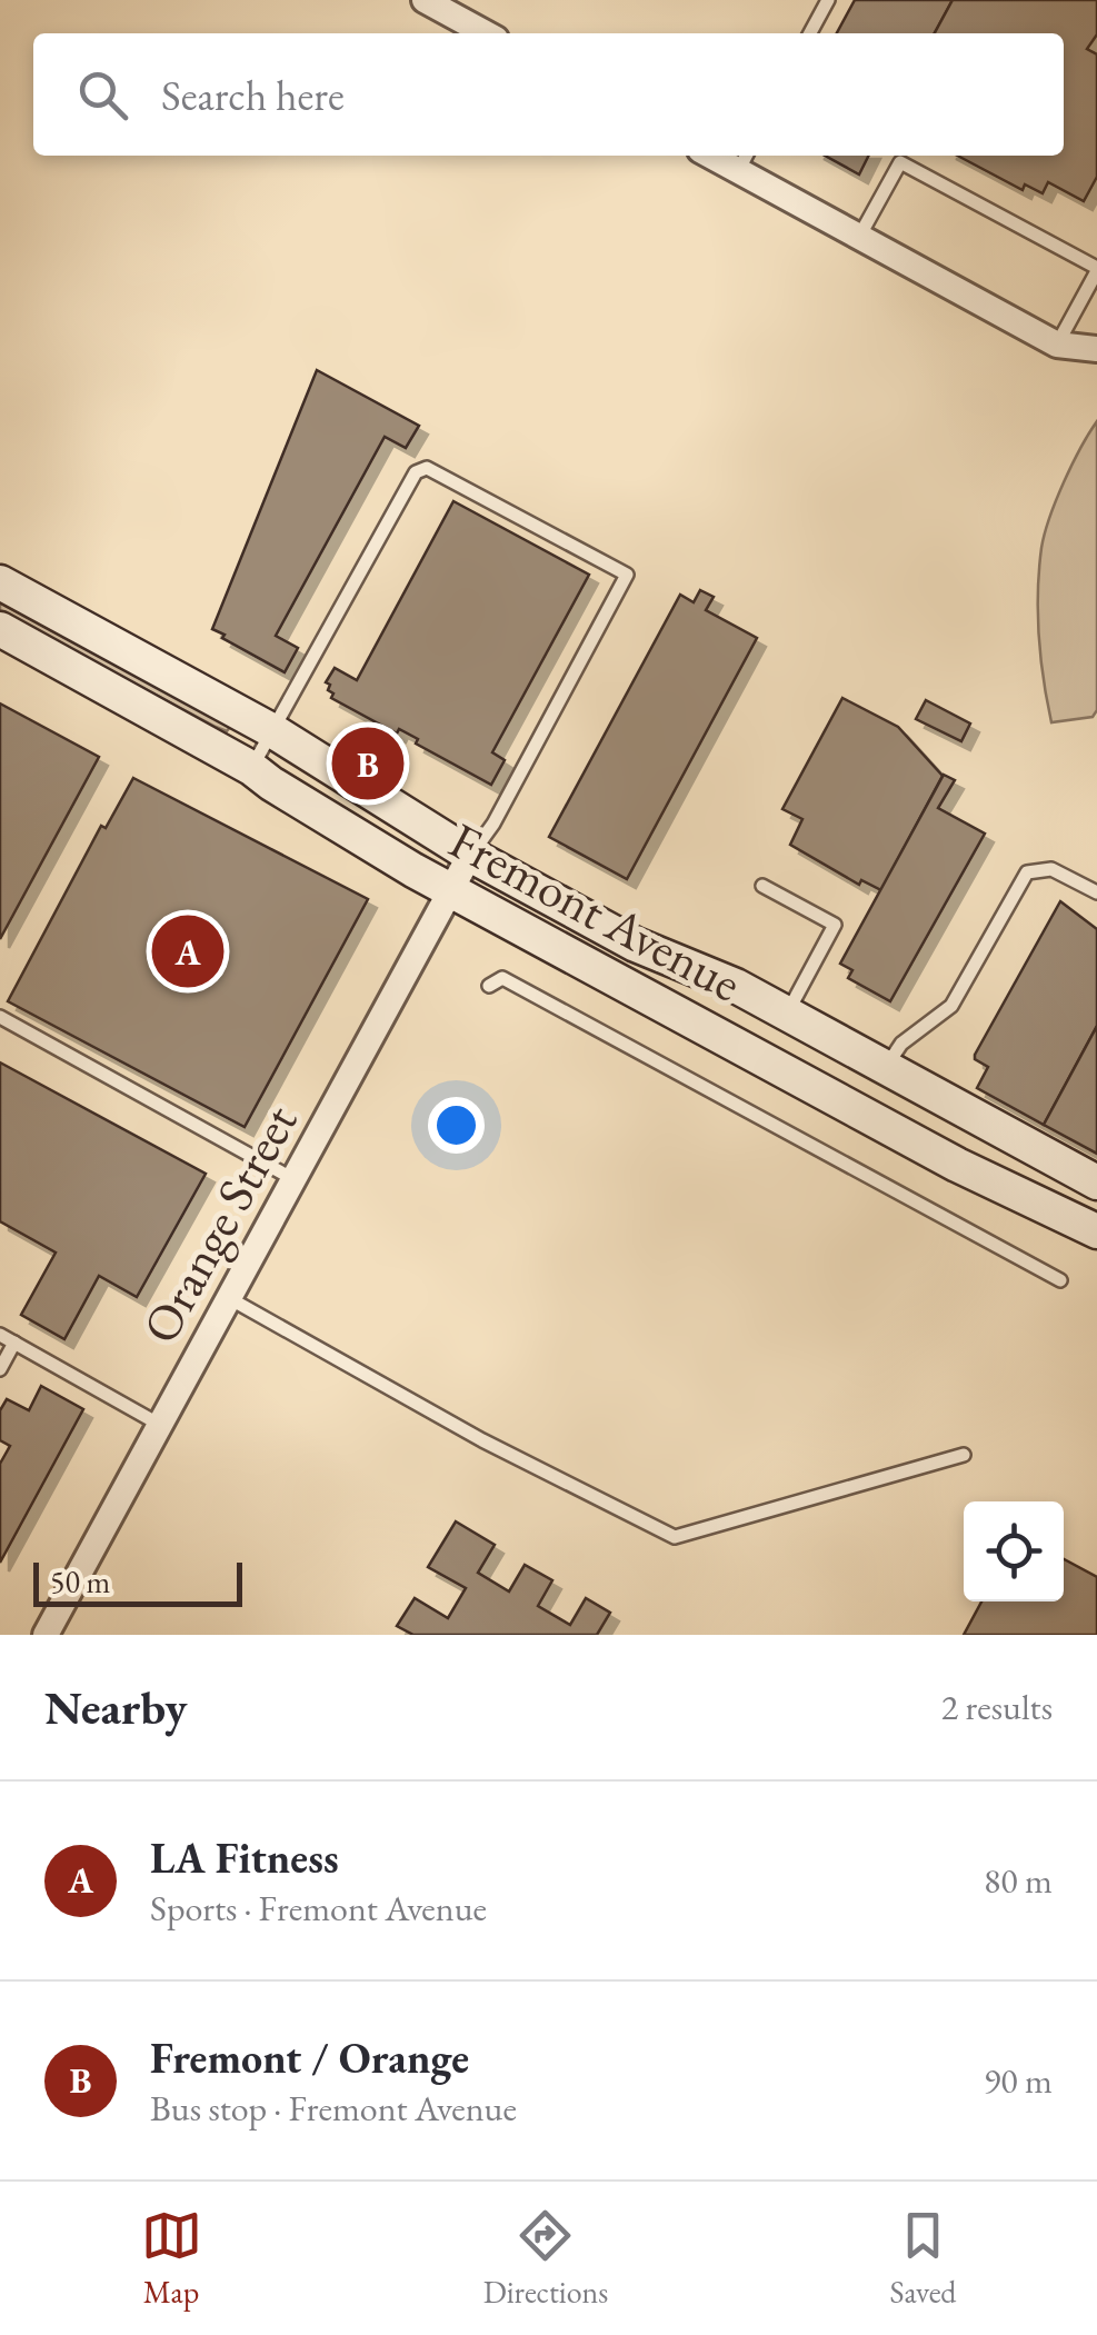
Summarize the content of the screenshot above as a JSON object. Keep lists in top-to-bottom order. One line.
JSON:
{"streets":{"main road":["Fremont Avenue"],"street":["Orange Street"]},"crossings":[["Fremont Avenue","Orange Street"]],"scale_bar":"50 m","page":{"search":"Search here","pins":["B","A"],"scale":"50 m","heading":["Nearby","2 results"],"list":[{"mark":"A","name":"LA Fitness","note":"Sports · Fremont Avenue","value":"80 m"},{"mark":"B","name":"Fremont / Orange","note":"Bus stop · Fremont Avenue","value":"90 m"}],"nav":["Map","Directions","Saved"]}}
